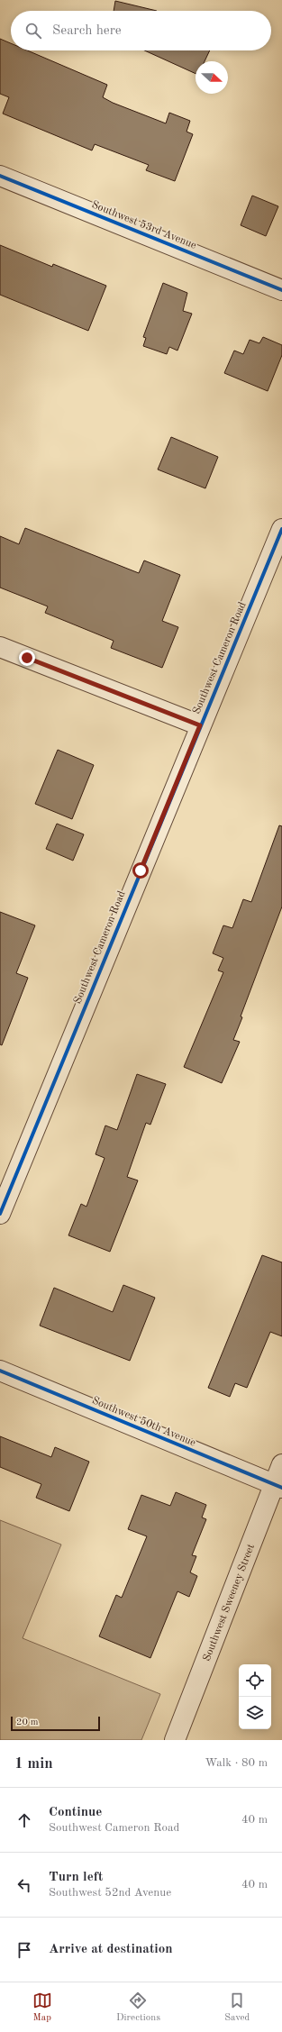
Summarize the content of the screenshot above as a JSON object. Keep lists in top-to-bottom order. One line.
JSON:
{"streets":{"street":["Southwest 53rd Avenue","Southwest Cameron Road","Southwest 50th Avenue","Southwest Sweeney Street"]},"crossings":[["Southwest 50th Avenue","Southwest Sweeney Street"]],"scale_bar":"20 m","north":"right","page":{"search":"Search here","scale":"20 m","heading":["1 min","Walk · 80 m"],"list":[["Continue","Southwest Cameron Road","40 m"],["Turn left","Southwest 52nd Avenue","40 m"],"Arrive at destination"],"nav":["Map","Directions","Saved"]}}
